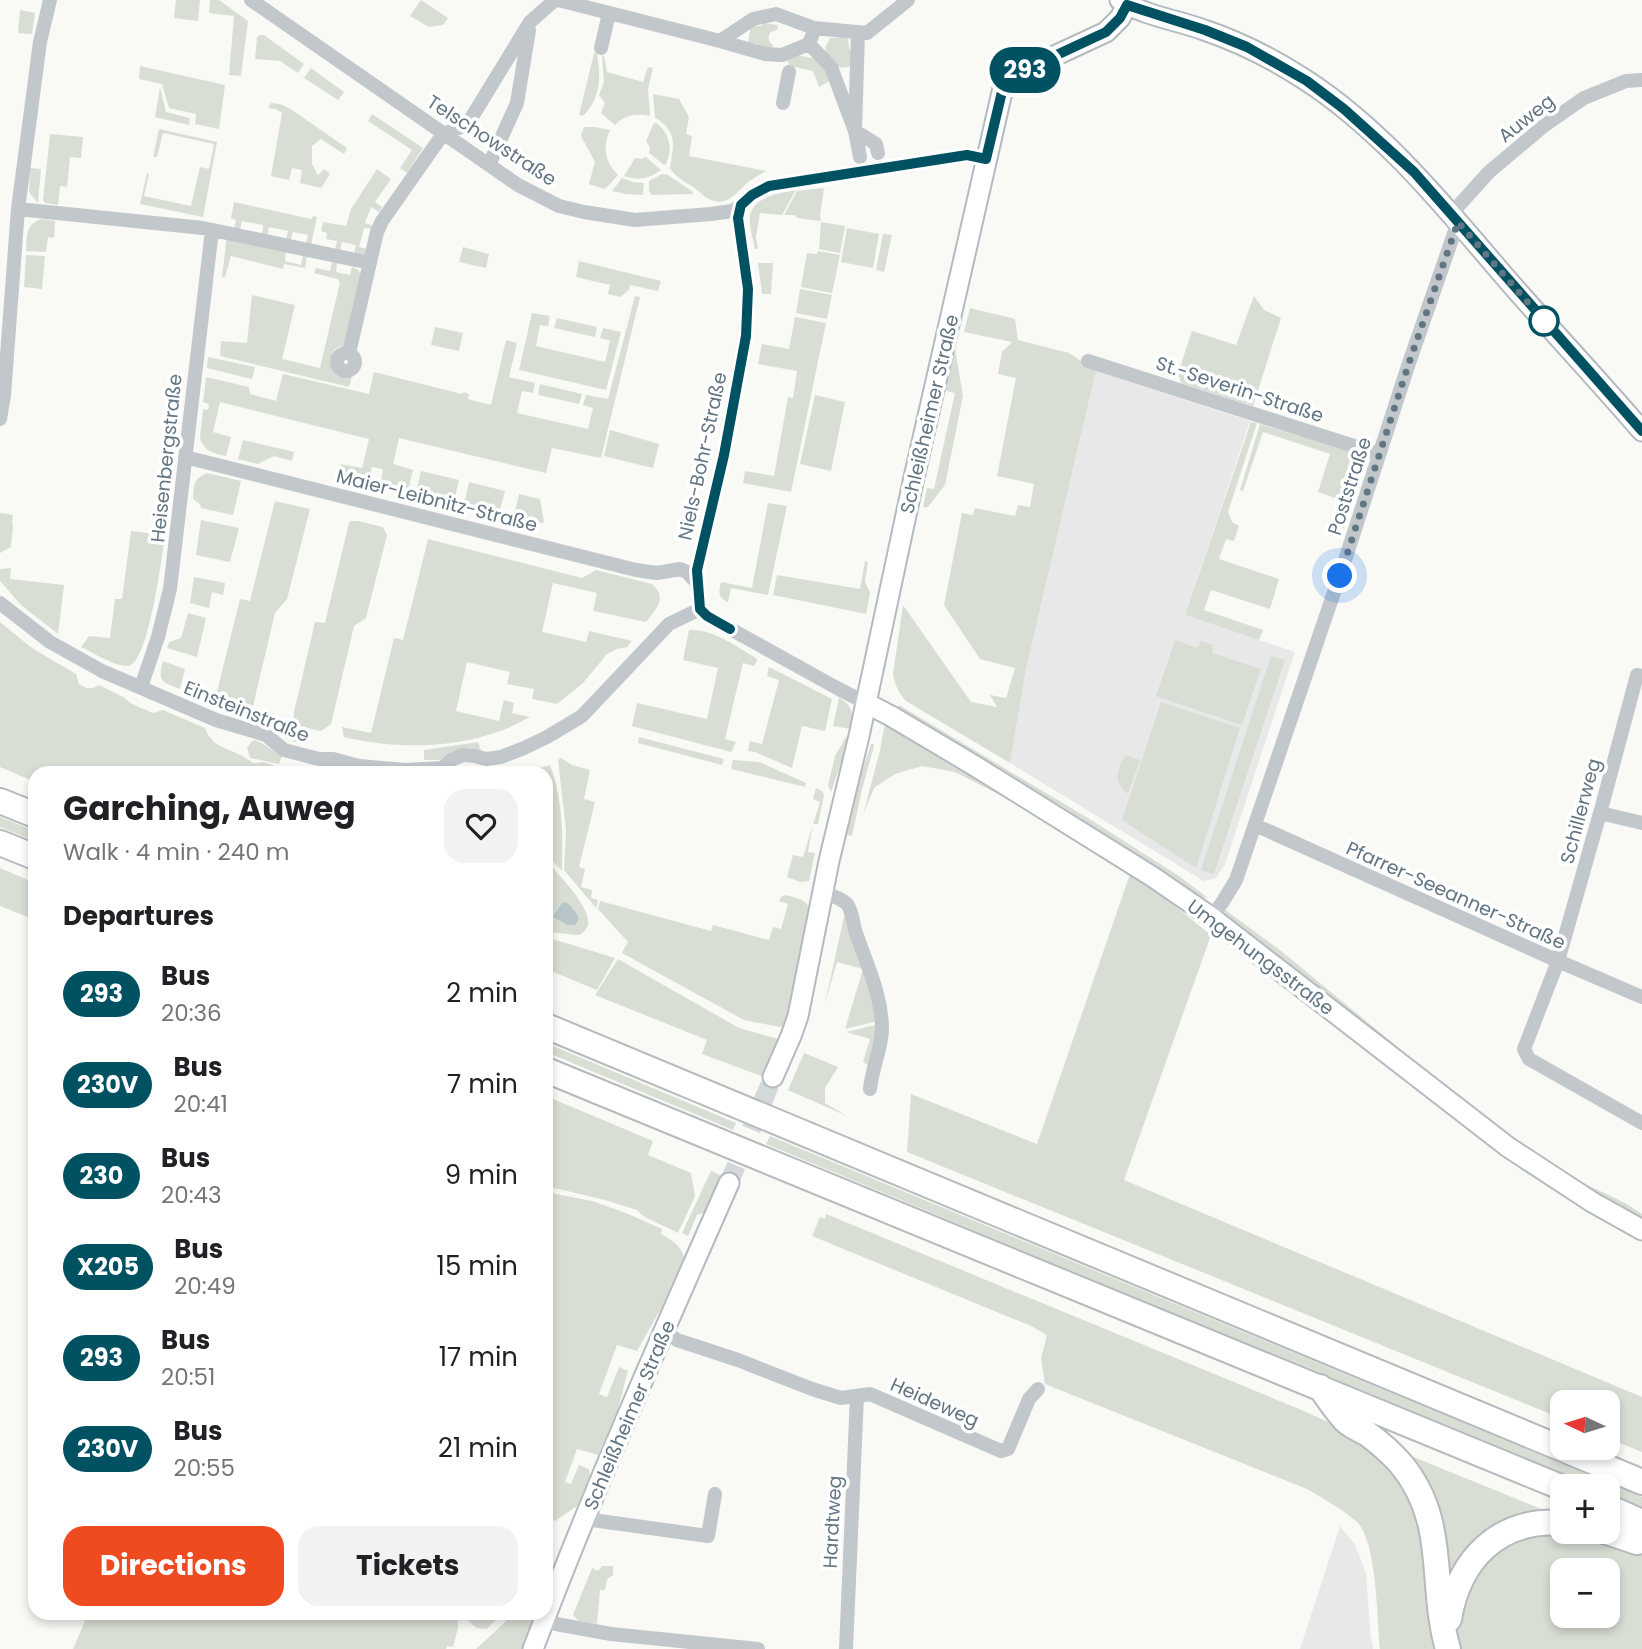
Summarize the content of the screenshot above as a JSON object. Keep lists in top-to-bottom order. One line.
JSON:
{"streets":{"street":["Auweg","Telschowstraße","St.-Severin-Straße","Schleißheimer Straße","Niels-Bohr-Straße","Heisenbergstraße","Poststraße","Maier-Leibnitz-Straße","Einsteinstraße","Schillerweg","Pfarrer-Seeanner-Straße","Umgehungsstraße","Heideweg","Hardtweg"]},"crossings":[["Auweg","Poststraße"],["Telschowstraße","Schleißheimer Straße"],["Telschowstraße","Niels-Bohr-Straße"],["St.-Severin-Straße","Poststraße"],["Schleißheimer Straße","Umgehungsstraße"],["Schleißheimer Straße","Heideweg"],["Heisenbergstraße","Maier-Leibnitz-Straße"],["Heisenbergstraße","Einsteinstraße"],["Poststraße","Pfarrer-Seeanner-Straße"],["Poststraße","Umgehungsstraße"],["Schillerweg","Pfarrer-Seeanner-Straße"],["Heideweg","Hardtweg"]],"lines":["bus line 293"],"north":"left","page":{"on_map":"293","heading":[["Garching, Auweg","Walk · 4 min · 240 m"],"Departures"],"list":[{"mark":"293","name":"Bus","note":"20:36","value":"2 min"},{"mark":"230V","name":"Bus","note":"20:41","value":"7 min"},{"mark":"230","name":"Bus","note":"20:43","value":"9 min"},{"mark":"X205","name":"Bus","note":"20:49","value":"15 min"},{"mark":"293","name":"Bus","note":"20:51","value":"17 min"},{"mark":"230V","name":"Bus","note":"20:55","value":"21 min"}],"map_buttons":["+","−"],"buttons":["Directions","Tickets"]}}
